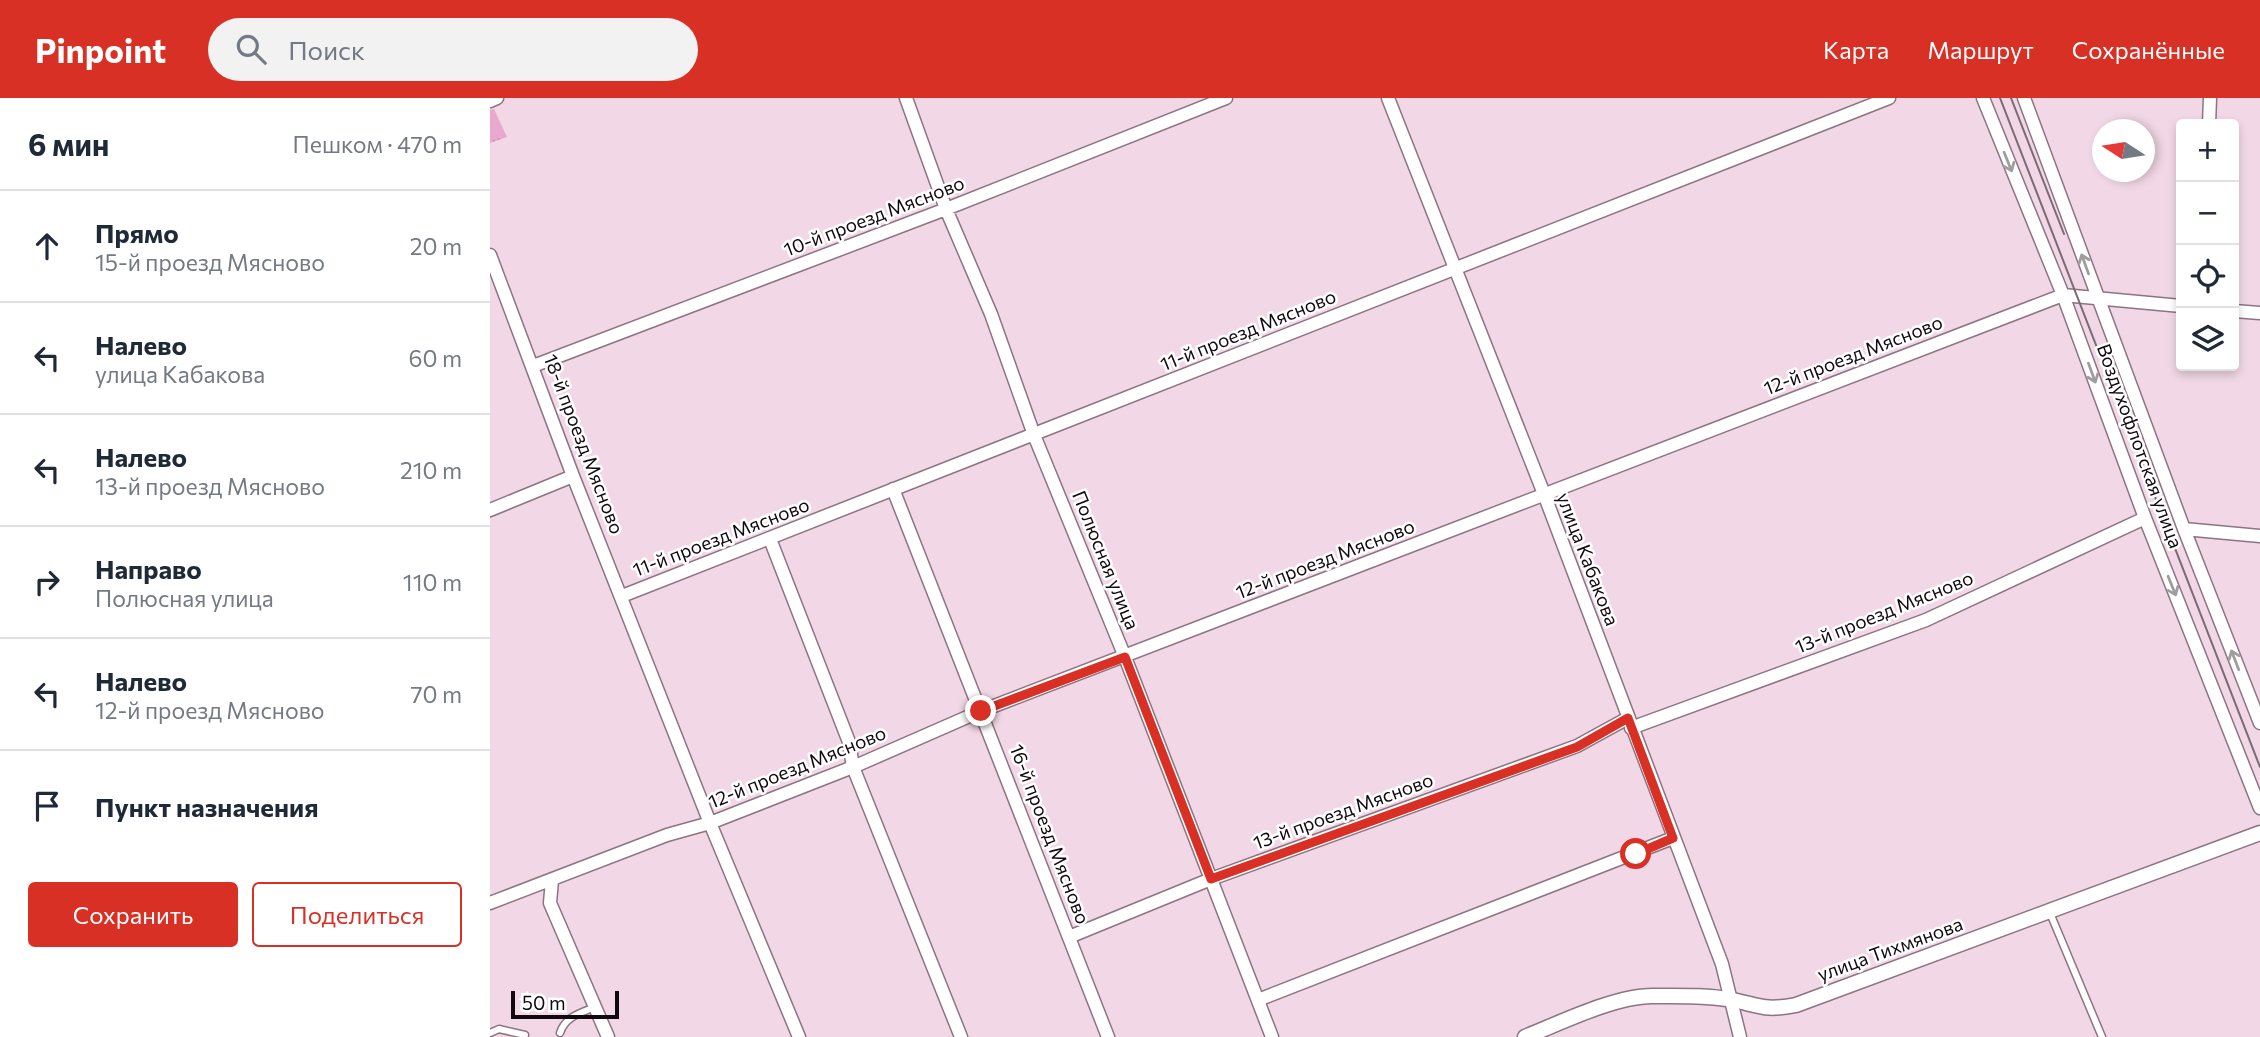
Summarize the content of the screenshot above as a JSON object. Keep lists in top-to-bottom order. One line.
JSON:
{"streets":{"street":["10-й проезд Мясново","11-й проезд Мясново","12-й проезд Мясново","18-й проезд Мясново","Воздухофлотская улица","улица Кабакова","Полюсная улица","13-й проезд Мясново","16-й проезд Мясново","улица Тихмянова"]},"crossings":[["10-й проезд Мясново","18-й проезд Мясново"],["10-й проезд Мясново","Полюсная улица"],["11-й проезд Мясново","18-й проезд Мясново"],["11-й проезд Мясново","улица Кабакова"],["11-й проезд Мясново","Полюсная улица"],["11-й проезд Мясново","16-й проезд Мясново"],["12-й проезд Мясново","18-й проезд Мясново"],["12-й проезд Мясново","Воздухофлотская улица"],["12-й проезд Мясново","улица Кабакова"],["12-й проезд Мясново","Полюсная улица"],["12-й проезд Мясново","16-й проезд Мясново"],["Воздухофлотская улица","13-й проезд Мясново"],["улица Кабакова","13-й проезд Мясново"],["улица Кабакова","улица Тихмянова"],["Полюсная улица","13-й проезд Мясново"],["13-й проезд Мясново","16-й проезд Мясново"]],"scale_bar":"50 m","north":"left","page":{"header":"Pinpoint","search":"Поиск","nav":["Карта","Маршрут","Сохранённые"],"heading":["6 мин","Пешком · 470 m"],"map_buttons":["+","−"],"list":[["Прямо","15-й проезд Мясново","20 m"],["Налево","улица Кабакова","60 m"],["Налево","13-й проезд Мясново","210 m"],["Направо","Полюсная улица","110 m"],["Налево","12-й проезд Мясново","70 m"],"Пункт назначения"],"buttons":["Сохранить","Поделиться"],"scale":"50 m"}}
